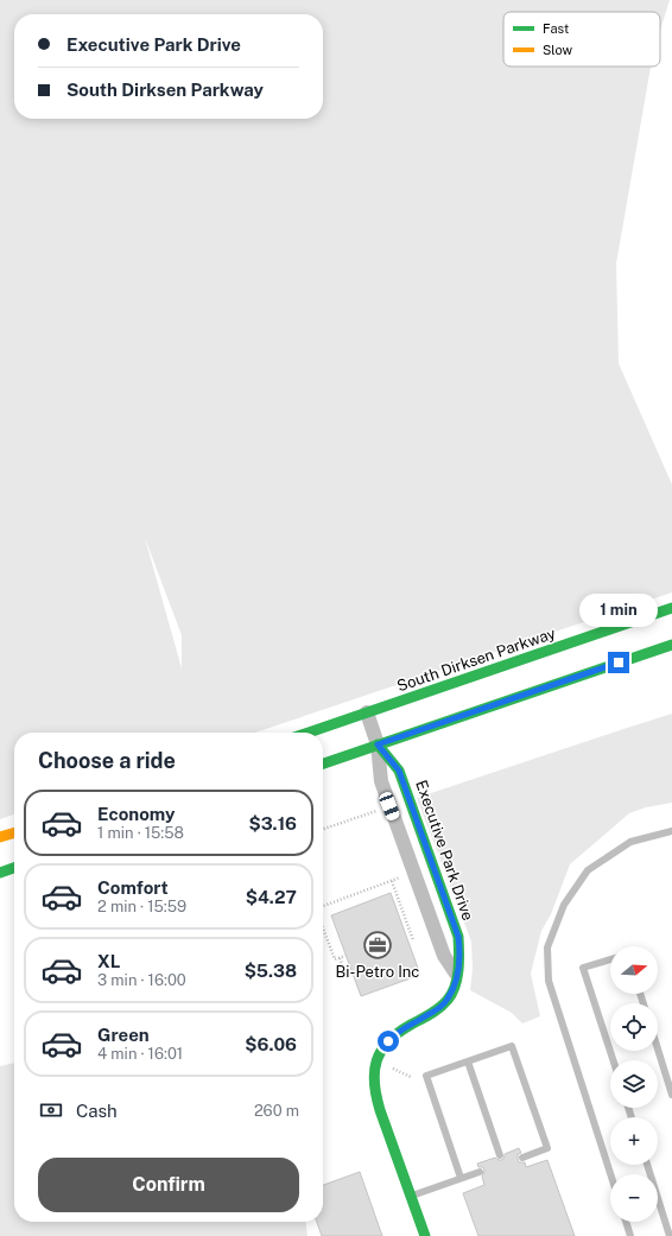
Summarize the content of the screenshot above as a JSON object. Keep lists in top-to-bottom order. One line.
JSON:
{"streets":{"main road":["South Dirksen Parkway","Executive Park Drive"]},"crossings":[["South Dirksen Parkway","Executive Park Drive"]],"places":{"office":["Bi-Petro Inc"]},"legend":["Fast","Slow"],"north":"right","page":{"banner":["Executive Park Drive","South Dirksen Parkway"],"bubble":"1 min","heading":"Choose a ride","list":[{"name":"Economy","note":"1 min · 15:58","value":"$3.16"},{"name":"Comfort","note":"2 min · 15:59","value":"$4.27"},{"name":"XL","note":"3 min · 16:00","value":"$5.38"},{"name":"Green","note":"4 min · 16:01","value":"$6.06"}],"map_buttons":["+","−"],"pay":["Cash","260 m"],"buttons":"Confirm"}}
